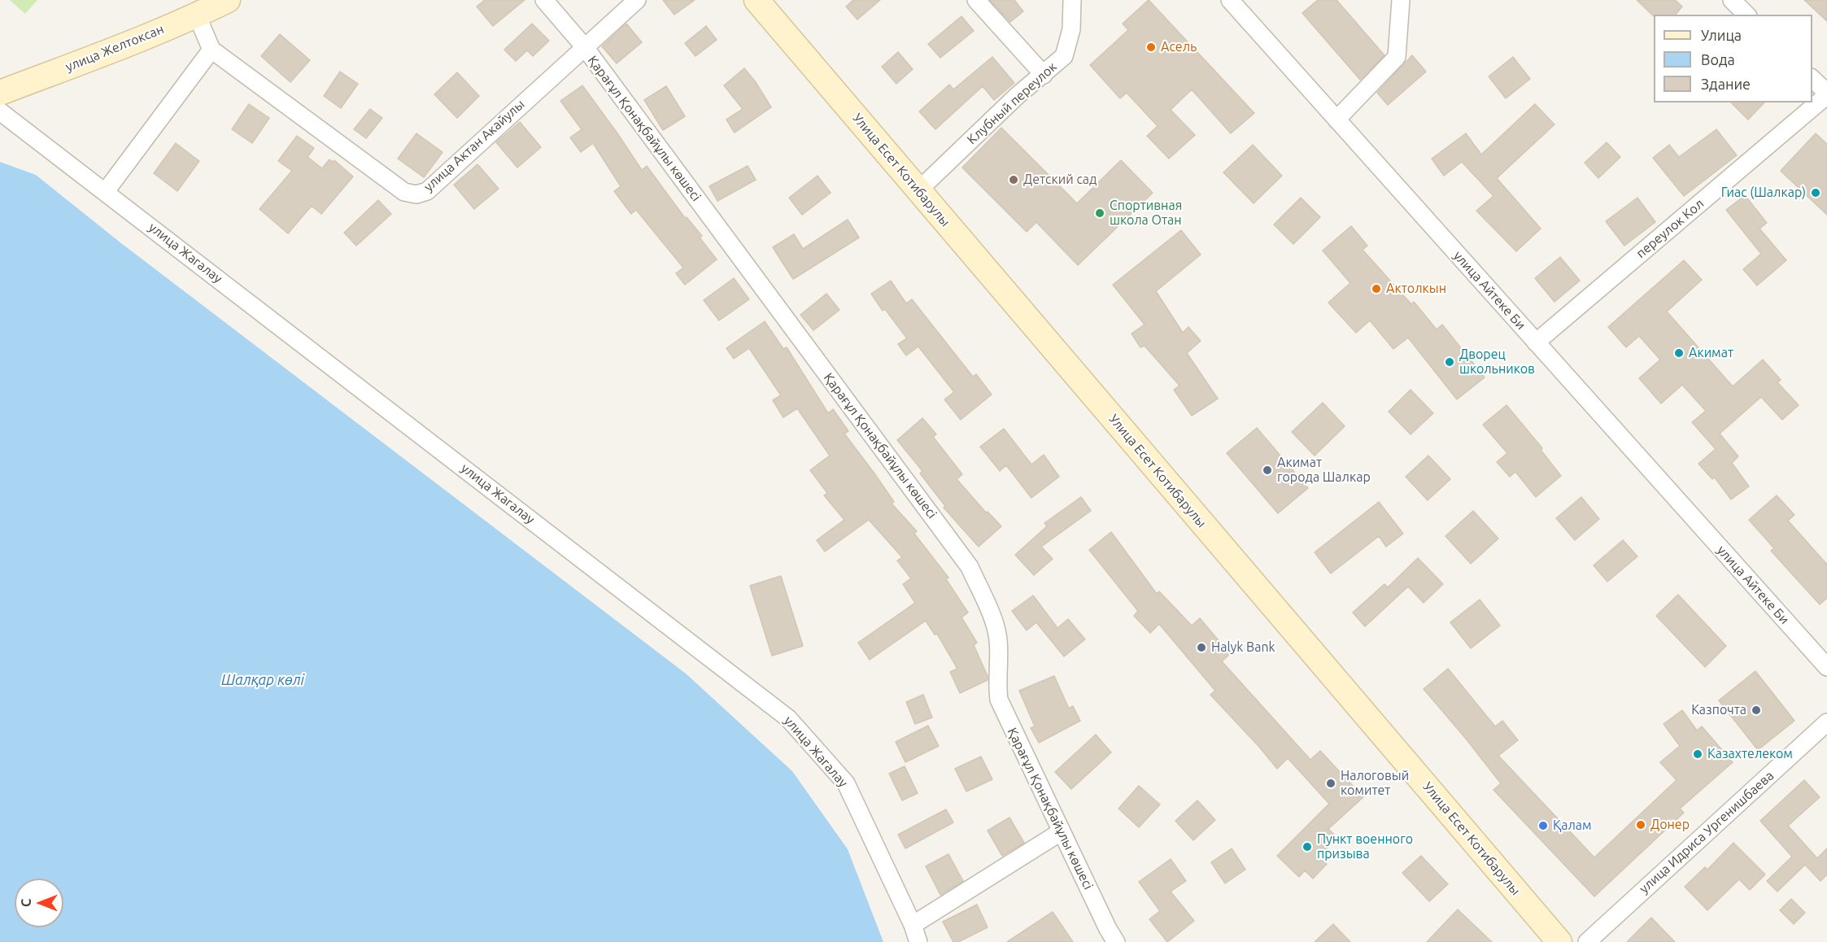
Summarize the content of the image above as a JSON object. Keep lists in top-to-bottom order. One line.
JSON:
{"streets":{"main road":["улица Желтоксан","Улица Есет Котибарулы"],"street":["Клубный переулок","Қарағұл Қонақбайұлы көшесі","улица Актан Акайулы","переулок Кол","улица Жагалау","улица Айтеке Би","улица Идриса Ургенишбаева"]},"crossings":[["Клубный переулок","Улица Есет Котибарулы"],["Қарағұл Қонақбайұлы көшесі","улица Актан Акайулы"],["переулок Кол","улица Айтеке Би"]],"water":["Шалқар көлі"],"places":["Асель","Детский сад","Гиас (Шалкар)","Спортивная школа Отан","Актолкын","Акимат","Дворец школьников","Акимат города Шалкар","Halyk Bank","Казпочта","Казахтелеком","Налоговый комитет","Донер","Қалам","Пункт военного призыва"],"legend":["Улица","Вода","Здание"],"north":"left"}
